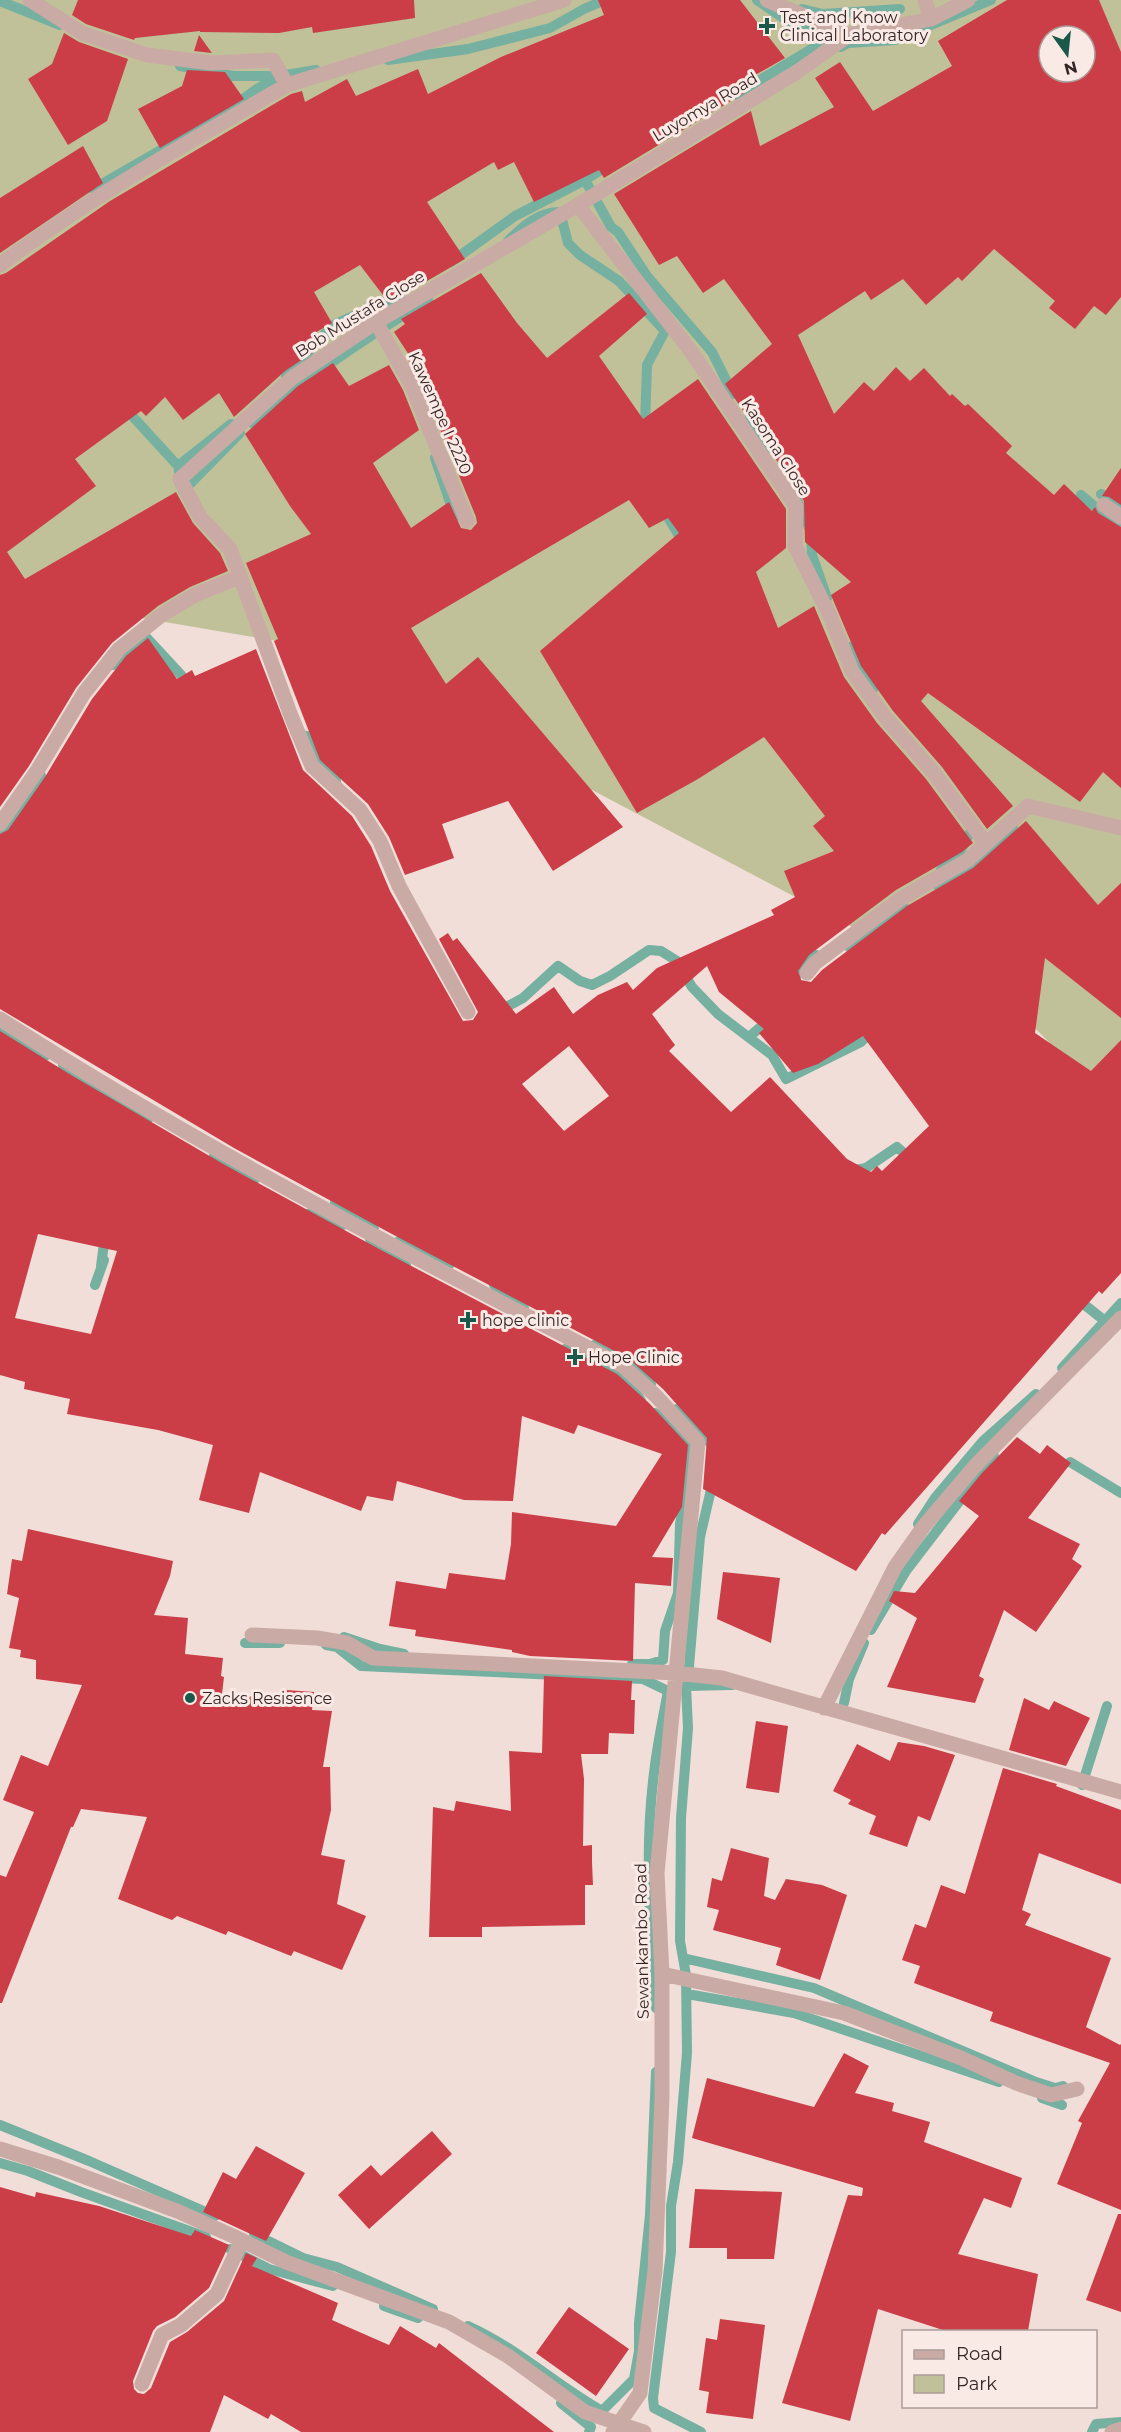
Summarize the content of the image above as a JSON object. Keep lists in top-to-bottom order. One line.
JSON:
{"streets":{"street":["Luyomya Road","Bob Mustafa Close","Kawempe I 2220","Kasoma Close","Sewankambo Road"]},"crossings":[["Luyomya Road","Bob Mustafa Close"],["Luyomya Road","Kasoma Close"],["Bob Mustafa Close","Kawempe I 2220"],["Bob Mustafa Close","Kasoma Close"]],"places":{"health":["Test and Know Clinical Laboratory","hope clinic","Hope Clinic"],"other":["Zacks Resisence"]},"legend":["Road","Park"],"north":"bottom"}
